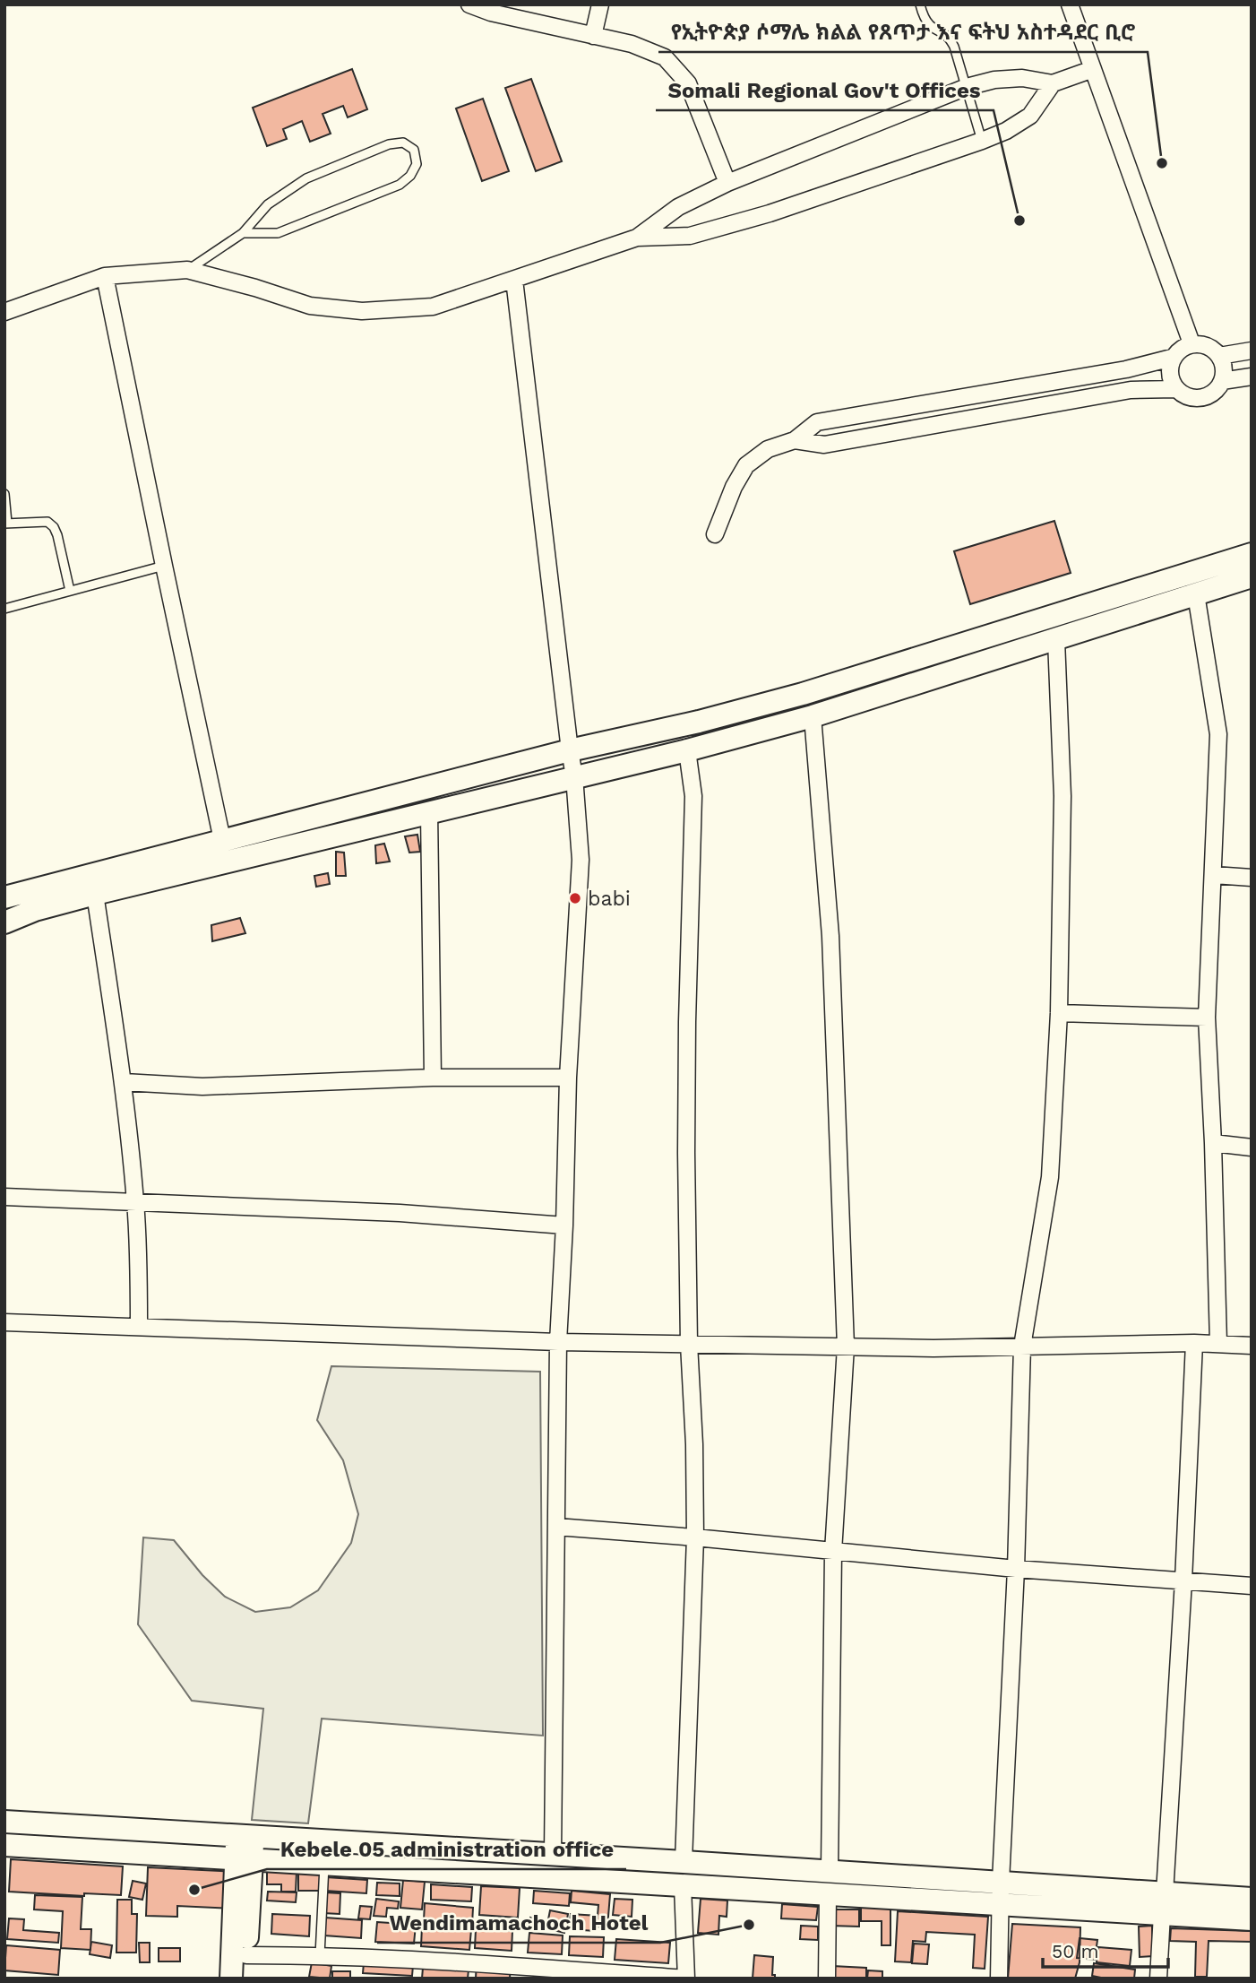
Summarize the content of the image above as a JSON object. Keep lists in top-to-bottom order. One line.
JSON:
{"places":["የኢትዮጵያ ሶማሌ ክልል የጸጥታ እና ፍትህ አስተዳደር ቢሮ","Somali Regional Gov't Offices","babi","Kebele 05 administration office","Wendimamachoch Hotel"],"scale_bar":"50 m"}
